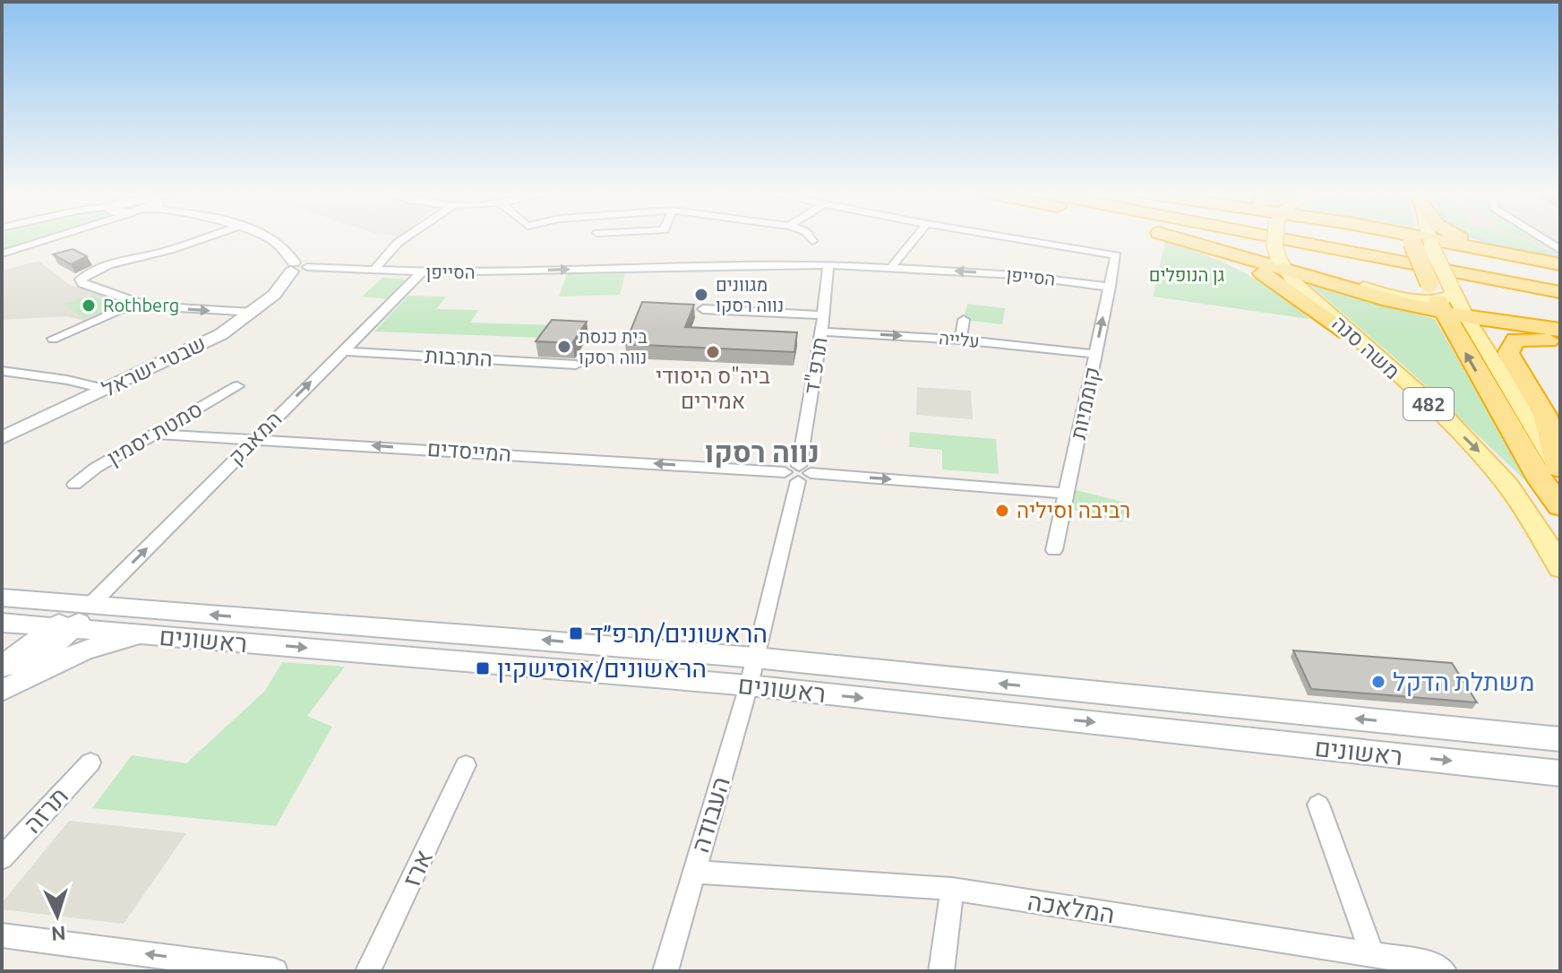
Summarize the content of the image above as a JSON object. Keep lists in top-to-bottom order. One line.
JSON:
{"streets":{"main road":["משה סנה","482"],"street":["הסייפן","עלייה","התרבות","תרפ\"ד","שבטי ישראל","קוממיות","סמטת יסמין","המאבק","המייסדים","ראשונים","תרזה","העבודה","ארז","המלאכה"]},"crossings":[["הסייפן","תרפ\"ד"],["הסייפן","שבטי ישראל"],["הסייפן","קוממיות"],["הסייפן","המאבק"],["עלייה","תרפ\"ד"],["עלייה","קוממיות"],["התרבות","המאבק"],["תרפ\"ד","המייסדים"],["תרפ\"ד","ראשונים"],["תרפ\"ד","העבודה"],["קוממיות","המייסדים"],["סמטת יסמין","המייסדים"],["המאבק","המייסדים"],["המאבק","ראשונים"],["ראשונים","העבודה"],["העבודה","המלאכה"]],"one_way":["עלייה","המאבק"],"districts":["נווה רסקו"],"parks":["גן הנופלים"],"places":{"other":["מגוונים נווה רסקו","Rothberg","בית כנסת נווה רסקו","ביה\"ס היסודי אמירים","רביבה וסיליה","משתלת הדקל"],"transit":["הראשונים/תרפ״ד","הראשונים/אוסישקין"]},"north":"bottom"}
